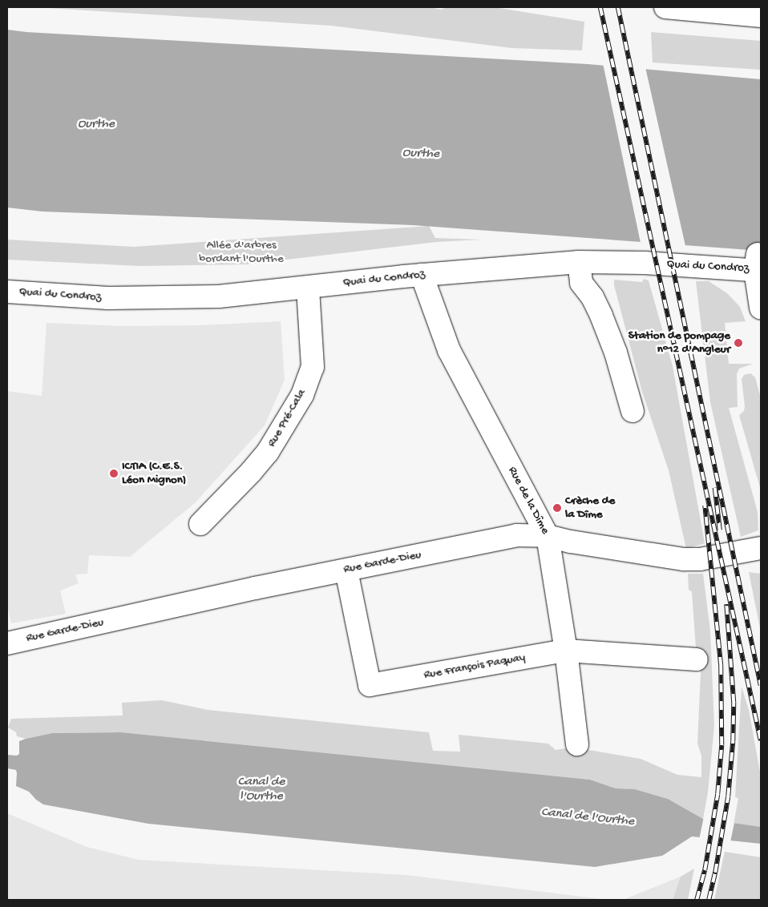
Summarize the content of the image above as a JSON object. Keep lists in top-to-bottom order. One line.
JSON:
{"streets":{"street":["Quai du Condroz","Rue Pré-Cala","Rue de la Dîme","Rue Garde-Dieu","Rue François Paquay"]},"crossings":[["Quai du Condroz","Rue Pré-Cala"],["Quai du Condroz","Rue de la Dîme"],["Rue de la Dîme","Rue Garde-Dieu"],["Rue de la Dîme","Rue François Paquay"],["Rue Garde-Dieu","Rue François Paquay"]],"water":["Ourthe","Canal de l'Ourthe"],"parks":["Allée d'arbres bordant l'Ourthe"],"places":["Station de pompage n°12 d'Angleur","ICTIA (C.E.S. Léon Mignon)","Crèche de la Dîme"]}
